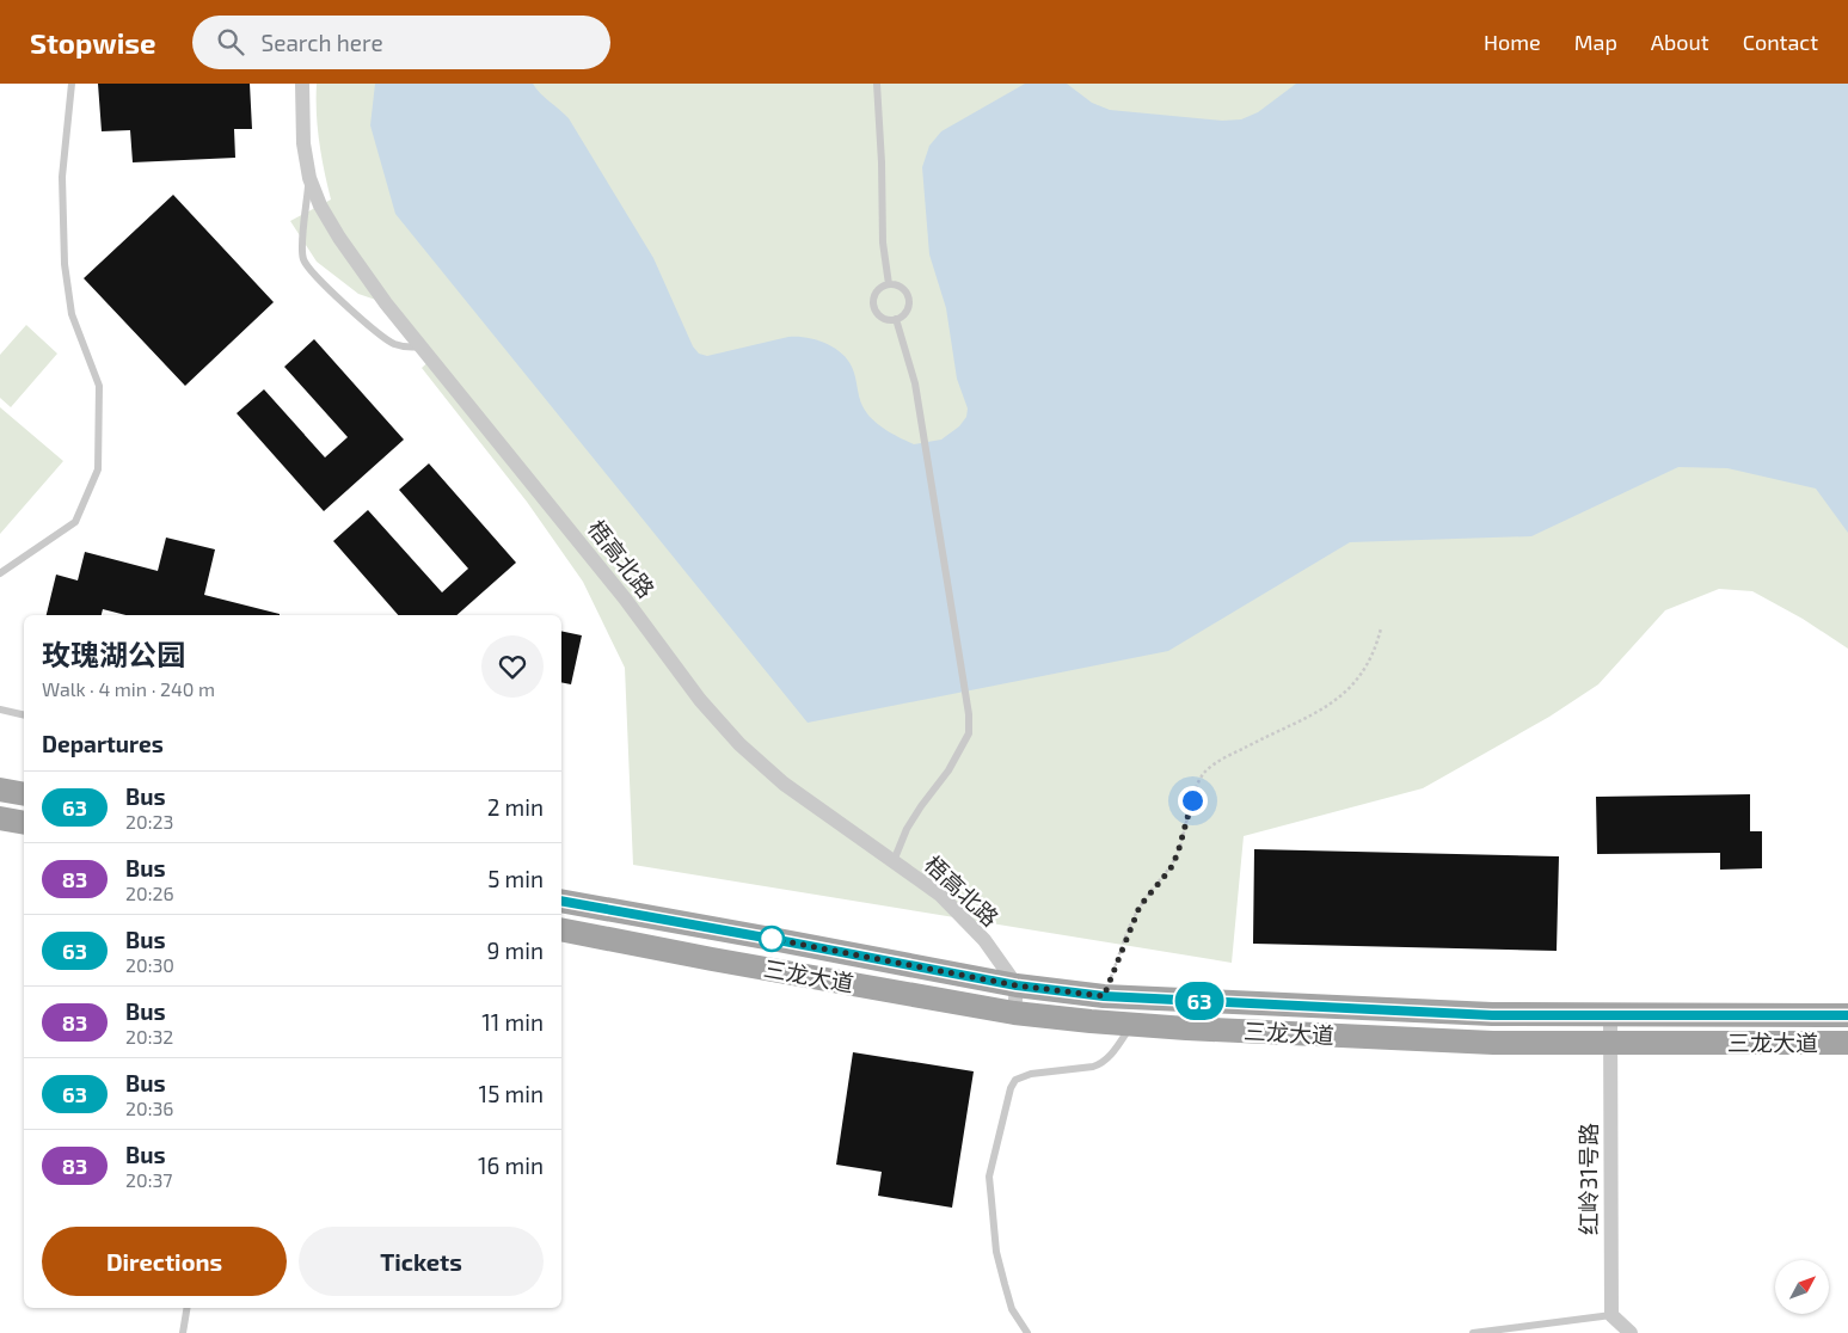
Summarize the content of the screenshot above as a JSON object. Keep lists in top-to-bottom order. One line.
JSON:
{"streets":{"main road":["三龙大道"],"street":["梧高北路","红岭31号路"]},"crossings":[["梧高北路","三龙大道"],["三龙大道","红岭31号路"]],"lines":["bus line 63"],"north":"top right","page":{"header":"Stopwise","search":"Search here","nav":["Home","Map","About","Contact"],"on_map":"63","heading":[["玫瑰湖公园","Walk · 4 min · 240 m"],"Departures"],"list":[{"mark":"63","name":"Bus","note":"20:23","value":"2 min"},{"mark":"83","name":"Bus","note":"20:26","value":"5 min"},{"mark":"63","name":"Bus","note":"20:30","value":"9 min"},{"mark":"83","name":"Bus","note":"20:32","value":"11 min"},{"mark":"63","name":"Bus","note":"20:36","value":"15 min"},{"mark":"83","name":"Bus","note":"20:37","value":"16 min"}],"buttons":["Directions","Tickets"]}}
